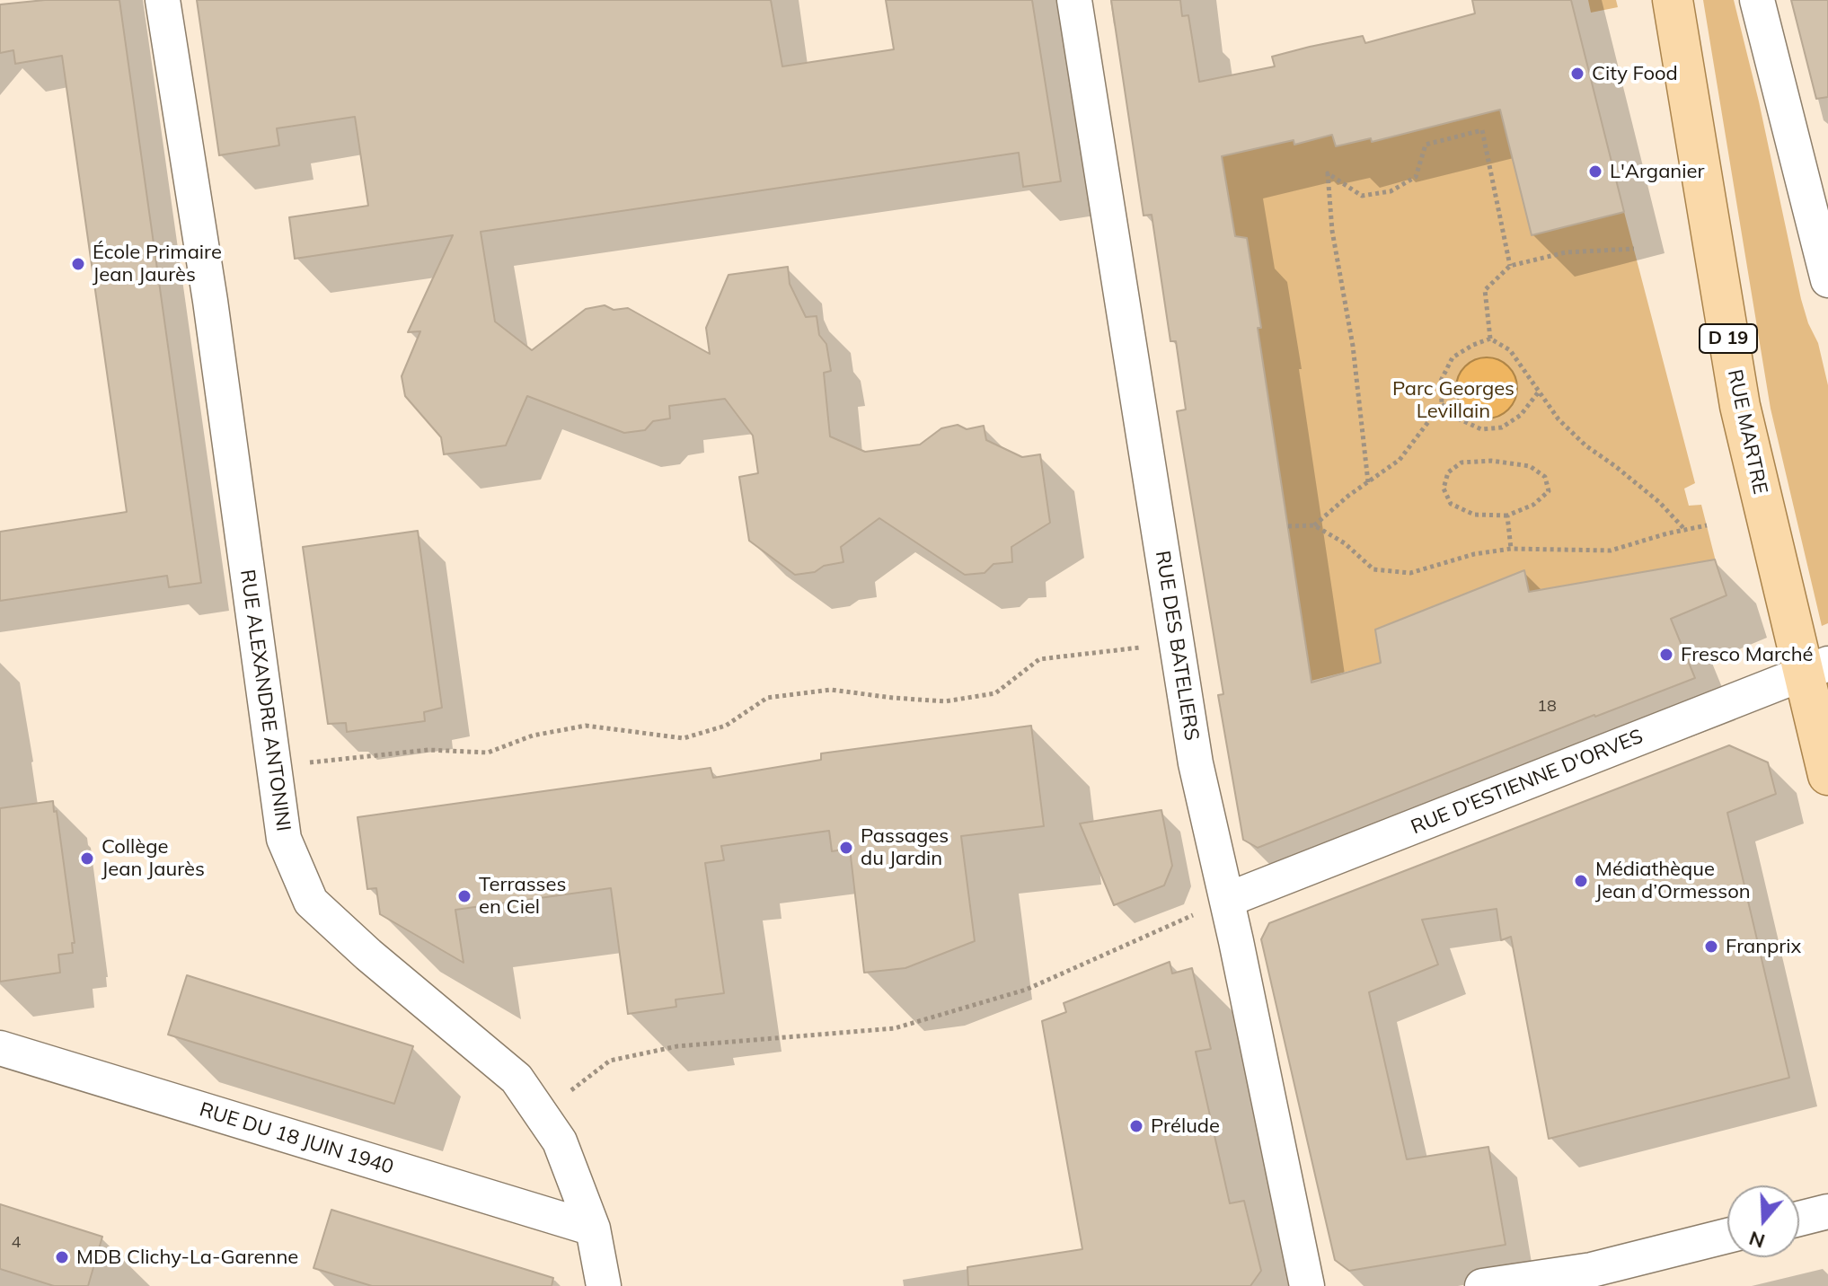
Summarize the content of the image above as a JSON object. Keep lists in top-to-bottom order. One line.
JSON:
{"streets":{"main road":["D 19","RUE MARTRE"],"street":["RUE DES BATELIERS","RUE ALEXANDRE ANTONINI","RUE D'ESTIENNE D'ORVES","RUE DU 18 JUIN 1940"]},"crossings":[["RUE MARTRE","RUE D'ESTIENNE D'ORVES"],["RUE DES BATELIERS","RUE D'ESTIENNE D'ORVES"],["RUE ALEXANDRE ANTONINI","RUE DU 18 JUIN 1940"]],"parks":["Parc Georges Levillain"],"places":["City Food","L'Arganier","École Primaire Jean Jaurès","Fresco Marché","Passages du Jardin","Collège Jean Jaurès","Médiathèque Jean d’Ormesson","Terrasses en Ciel","Franprix","Prélude","MDB Clichy-La-Garenne"],"house_numbers":["18","4"],"north":"bottom"}
